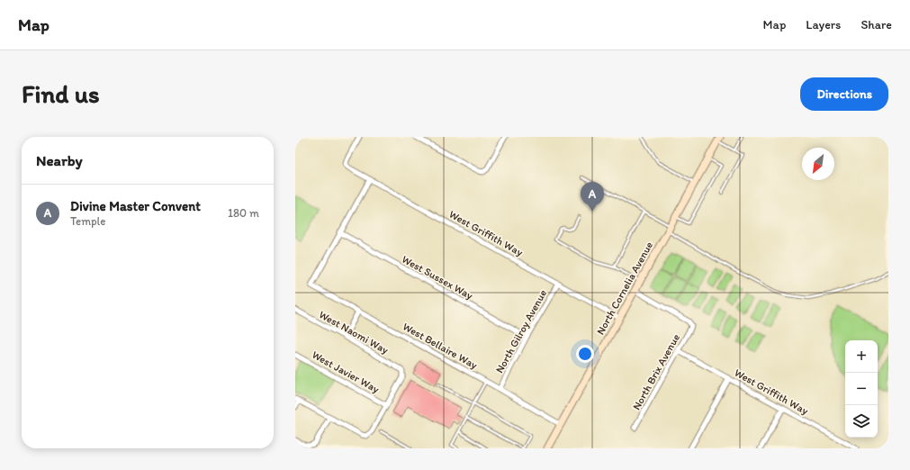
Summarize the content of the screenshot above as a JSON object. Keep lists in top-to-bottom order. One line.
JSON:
{"streets":{"street":["West Griffith Way","West Sussex Way","North Cornelia Avenue","North Gilroy Avenue","West Naomi Way","West Bellaire Way","West Javier Way","North Brix Avenue"]},"crossings":[["West Griffith Way","North Cornelia Avenue"],["West Griffith Way","North Gilroy Avenue"],["West Griffith Way","North Brix Avenue"],["West Sussex Way","North Gilroy Avenue"],["West Sussex Way","West Bellaire Way"],["North Cornelia Avenue","West Bellaire Way"],["North Cornelia Avenue","North Brix Avenue"],["North Gilroy Avenue","West Bellaire Way"],["West Naomi Way","West Javier Way"]],"north":"bottom left","page":{"header":"Map","nav":["Map","Layers","Share"],"buttons":"Directions","title":"Find us","heading":"Nearby","pins":"A","list":[{"mark":"A","name":"Divine Master Convent","note":"Temple","value":"180 m"}],"map_buttons":["+","−"]}}
